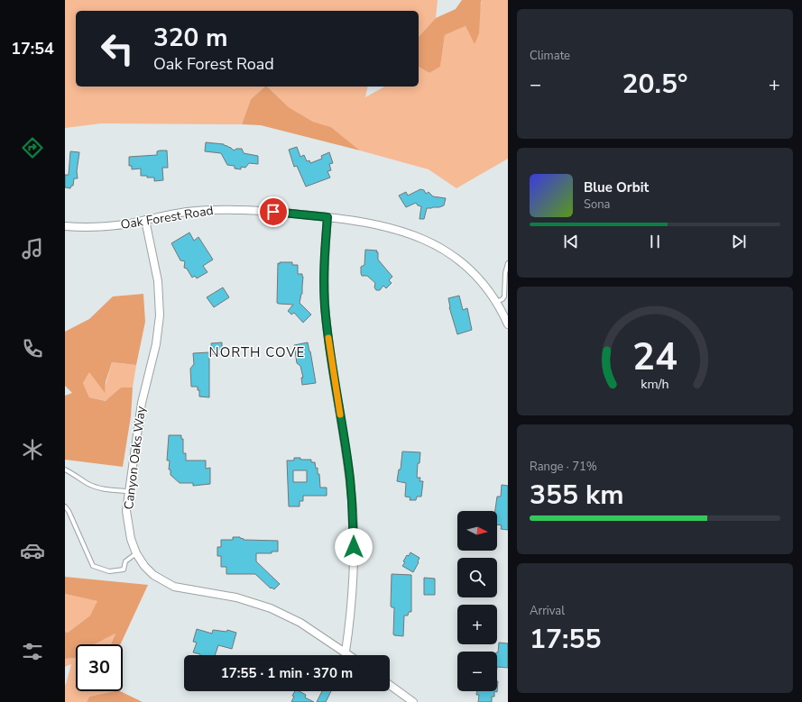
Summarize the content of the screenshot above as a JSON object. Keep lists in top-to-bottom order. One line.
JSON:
{"streets":{"street":["Oak Forest Road","Canyon Oaks Way"]},"crossings":[["Oak Forest Road","Canyon Oaks Way"]],"districts":["NORTH COVE"],"north":"right","page":{"tabs":"17:54","tile":["Climate",["Range · 71%","355 km"],["Arrival","17:55"]],"turn":["320 m","Oak Forest Road"],"heat":["−","20.5°","+"],"song":["Blue Orbit","Sona"],"map_buttons":["+","−"],"limit":"30","trip":"17:55 · 1 min · 370 m","gauge":["24","km/h"]}}
